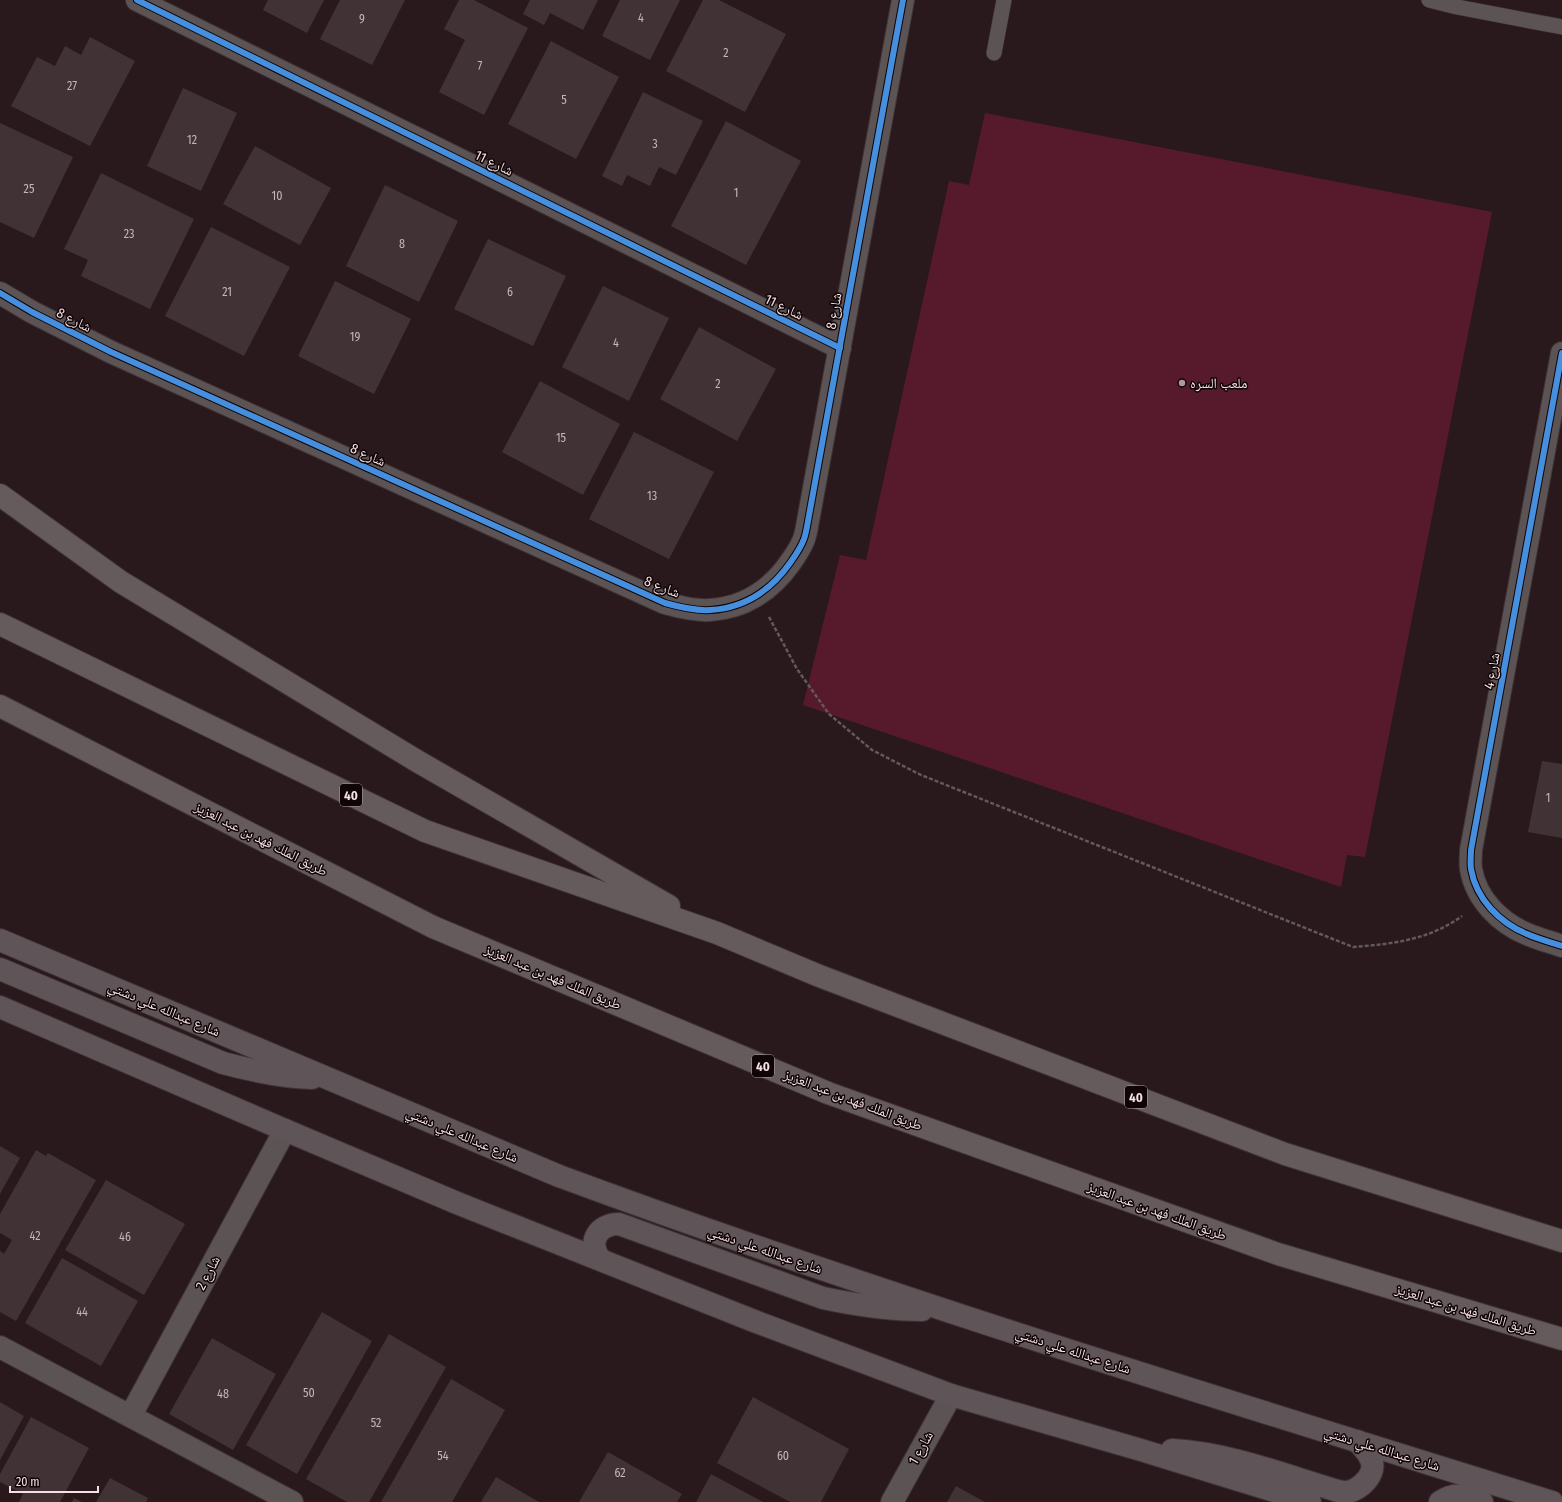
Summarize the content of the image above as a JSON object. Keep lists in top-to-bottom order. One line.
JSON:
{"streets":{"highway":["40","طريق الملك فهد بن عبد العزيز"],"main road":["شارع عبدالله علي دشتي"],"street":["شارع 11","شارع 8","شارع 4","شارع 2","شارع 1"]},"crossings":[["شارع 11","شارع 8"]],"places":["ملعب السره"],"house_numbers":["4","9","2","7","27","5","12","3","25","1","10","23","8","21","6","19","4","2","15","13","1","42","46","44","50","48","52","54","60","62"],"scale_bar":"20 m"}
